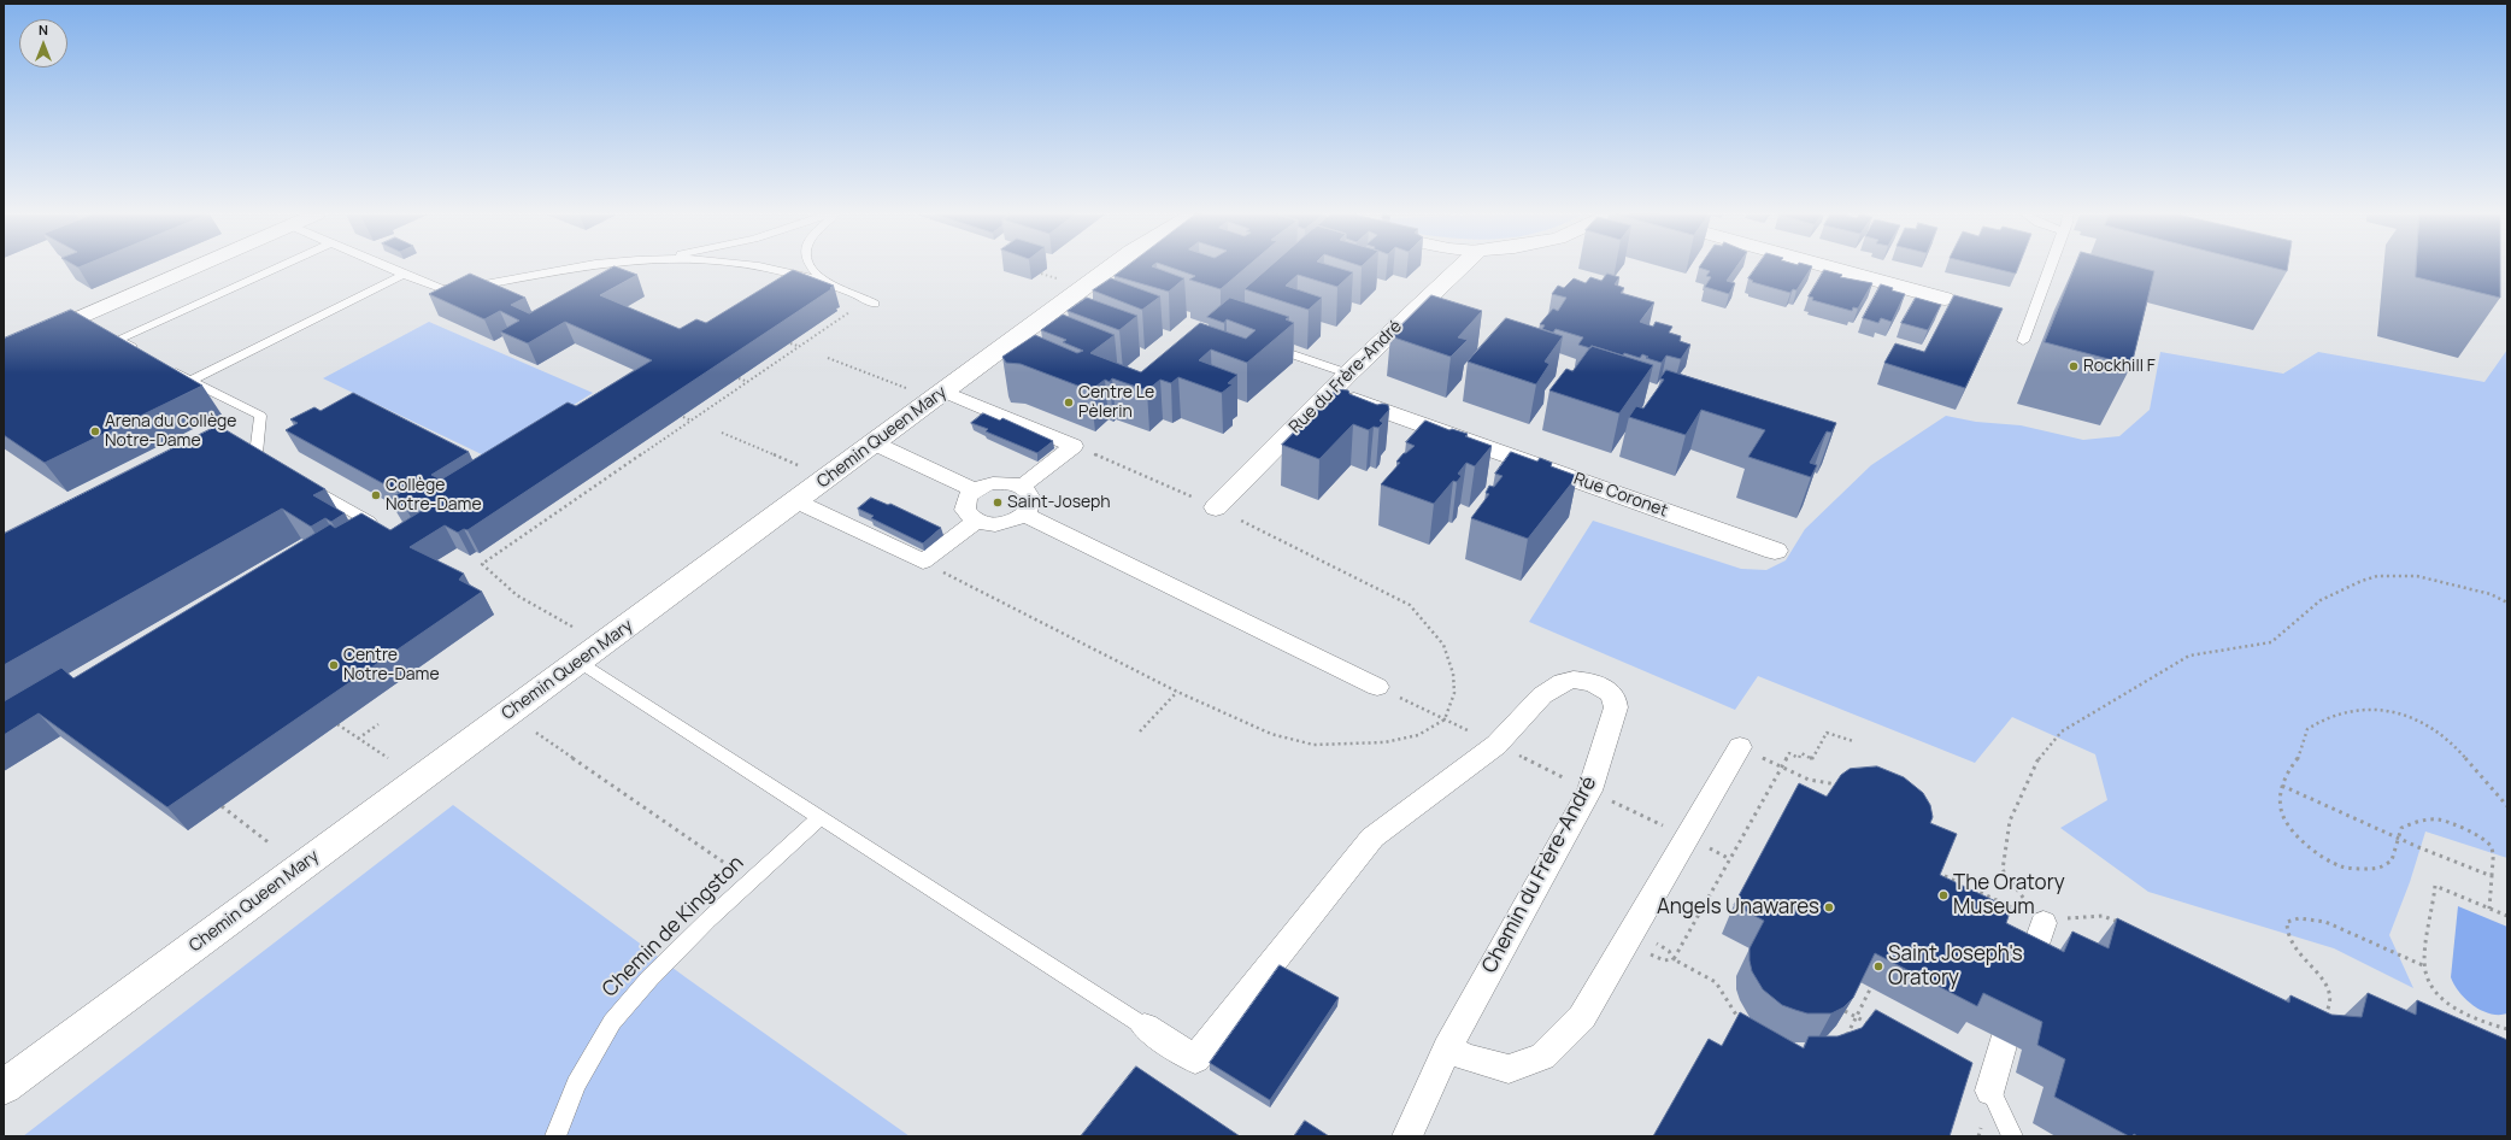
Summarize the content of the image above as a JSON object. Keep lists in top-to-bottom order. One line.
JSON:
{"streets":{"street":["Rue du Frère-André","Chemin Queen Mary","Rue Coronet","Chemin du Frère-André"],"lane":["Chemin de Kingston"]},"crossings":[["Rue du Frère-André","Rue Coronet"]],"places":["Rockhill F","Centre Le Pèlerin","Arena du Collège Notre-Dame","Collège Notre-Dame","Saint-Joseph","Centre Notre-Dame","The Oratory Museum","Angels Unawares","Saint Joseph's Oratory"],"north":"top"}
